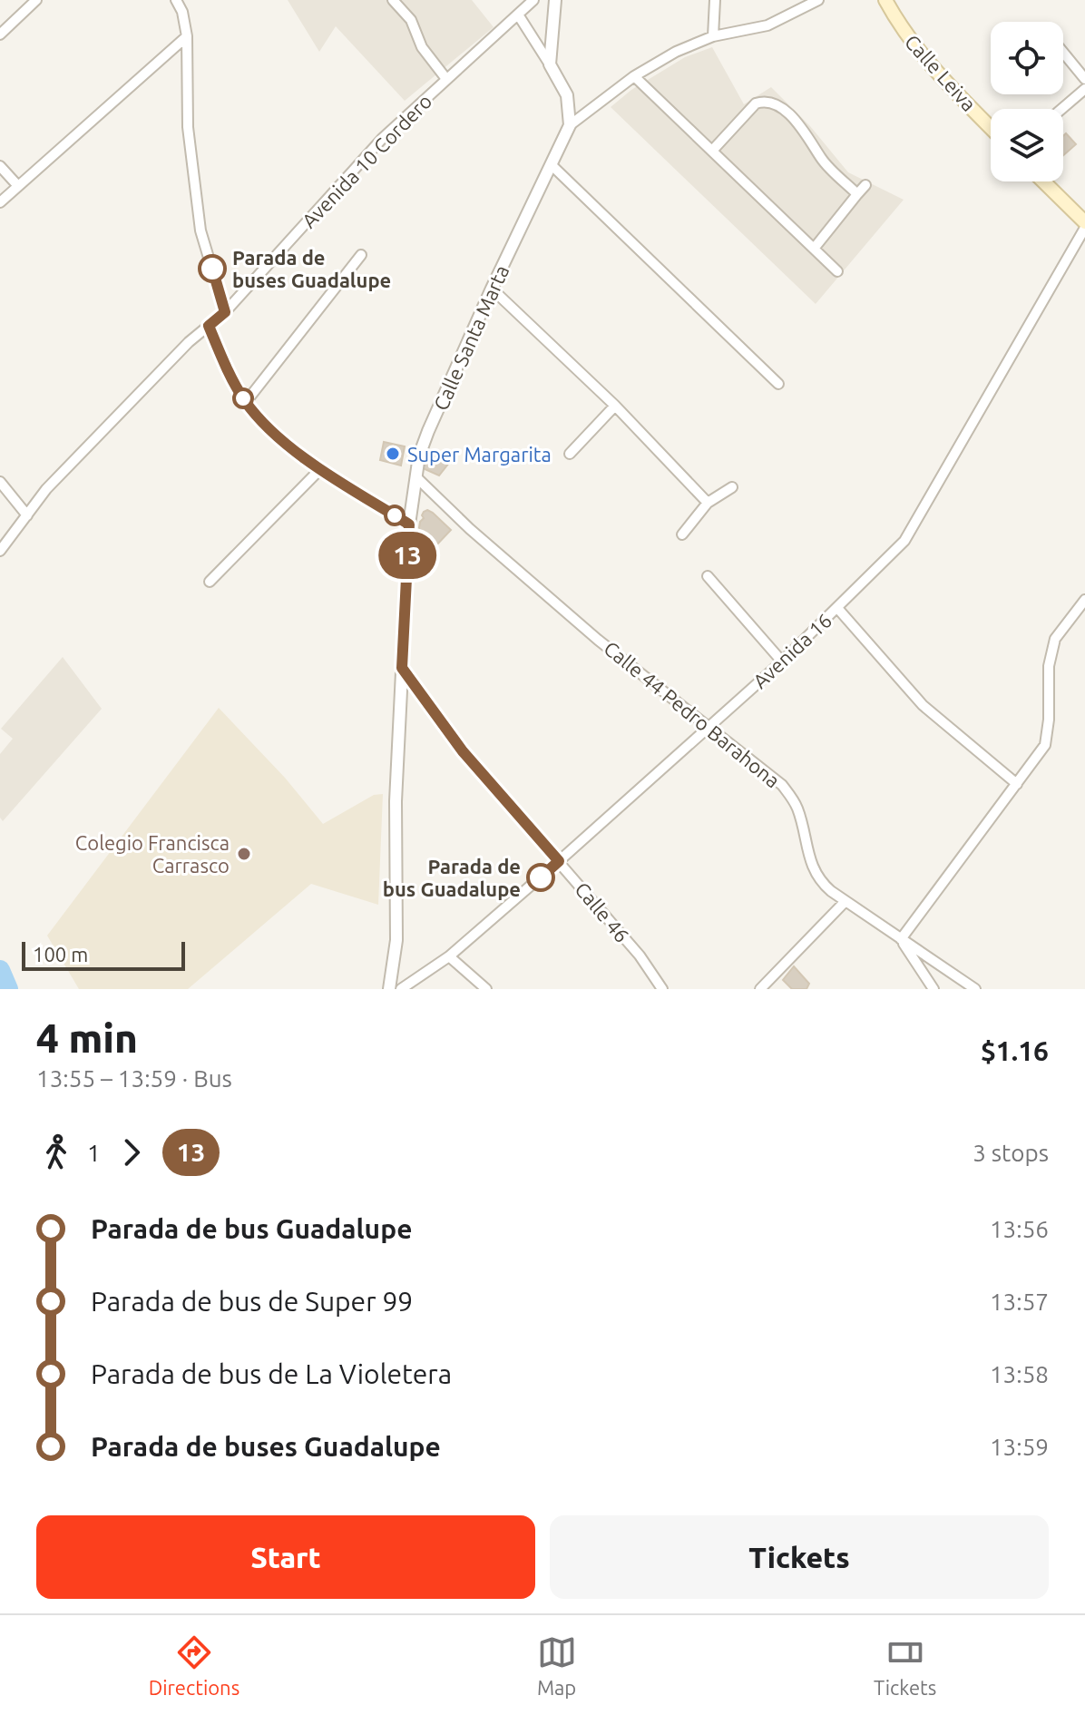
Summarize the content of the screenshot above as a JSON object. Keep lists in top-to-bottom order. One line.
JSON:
{"streets":{"main road":["Calle Leiva"],"street":["Avenida 10 Cordero","Calle Santa Marta","Avenida 16","Calle 44 Pedro Barahona","Calle 46"]},"crossings":[["Calle Santa Marta","Calle 44 Pedro Barahona"],["Calle Santa Marta","Calle 46"],["Avenida 16","Calle 44 Pedro Barahona"],["Avenida 16","Calle 46"]],"places":["Parada de buses Guadalupe","Super Margarita","Colegio Francisca Carrasco","Parada de bus Guadalupe"],"lines":["bus line 13"],"scale_bar":"100 m","page":{"on_map":"13","scale":"100 m","heading":["4 min","13:55 – 13:59 · Bus","$1.16"],"legs":["1","13","3 stops"],"list":[{"name":"Parada de bus Guadalupe","value":"13:56"},{"name":"Parada de bus de Super 99","value":"13:57"},{"name":"Parada de bus de La Violetera","value":"13:58"},{"name":"Parada de buses Guadalupe","value":"13:59"}],"buttons":["Start","Tickets"],"tabs":["Directions","Map","Tickets"]}}
